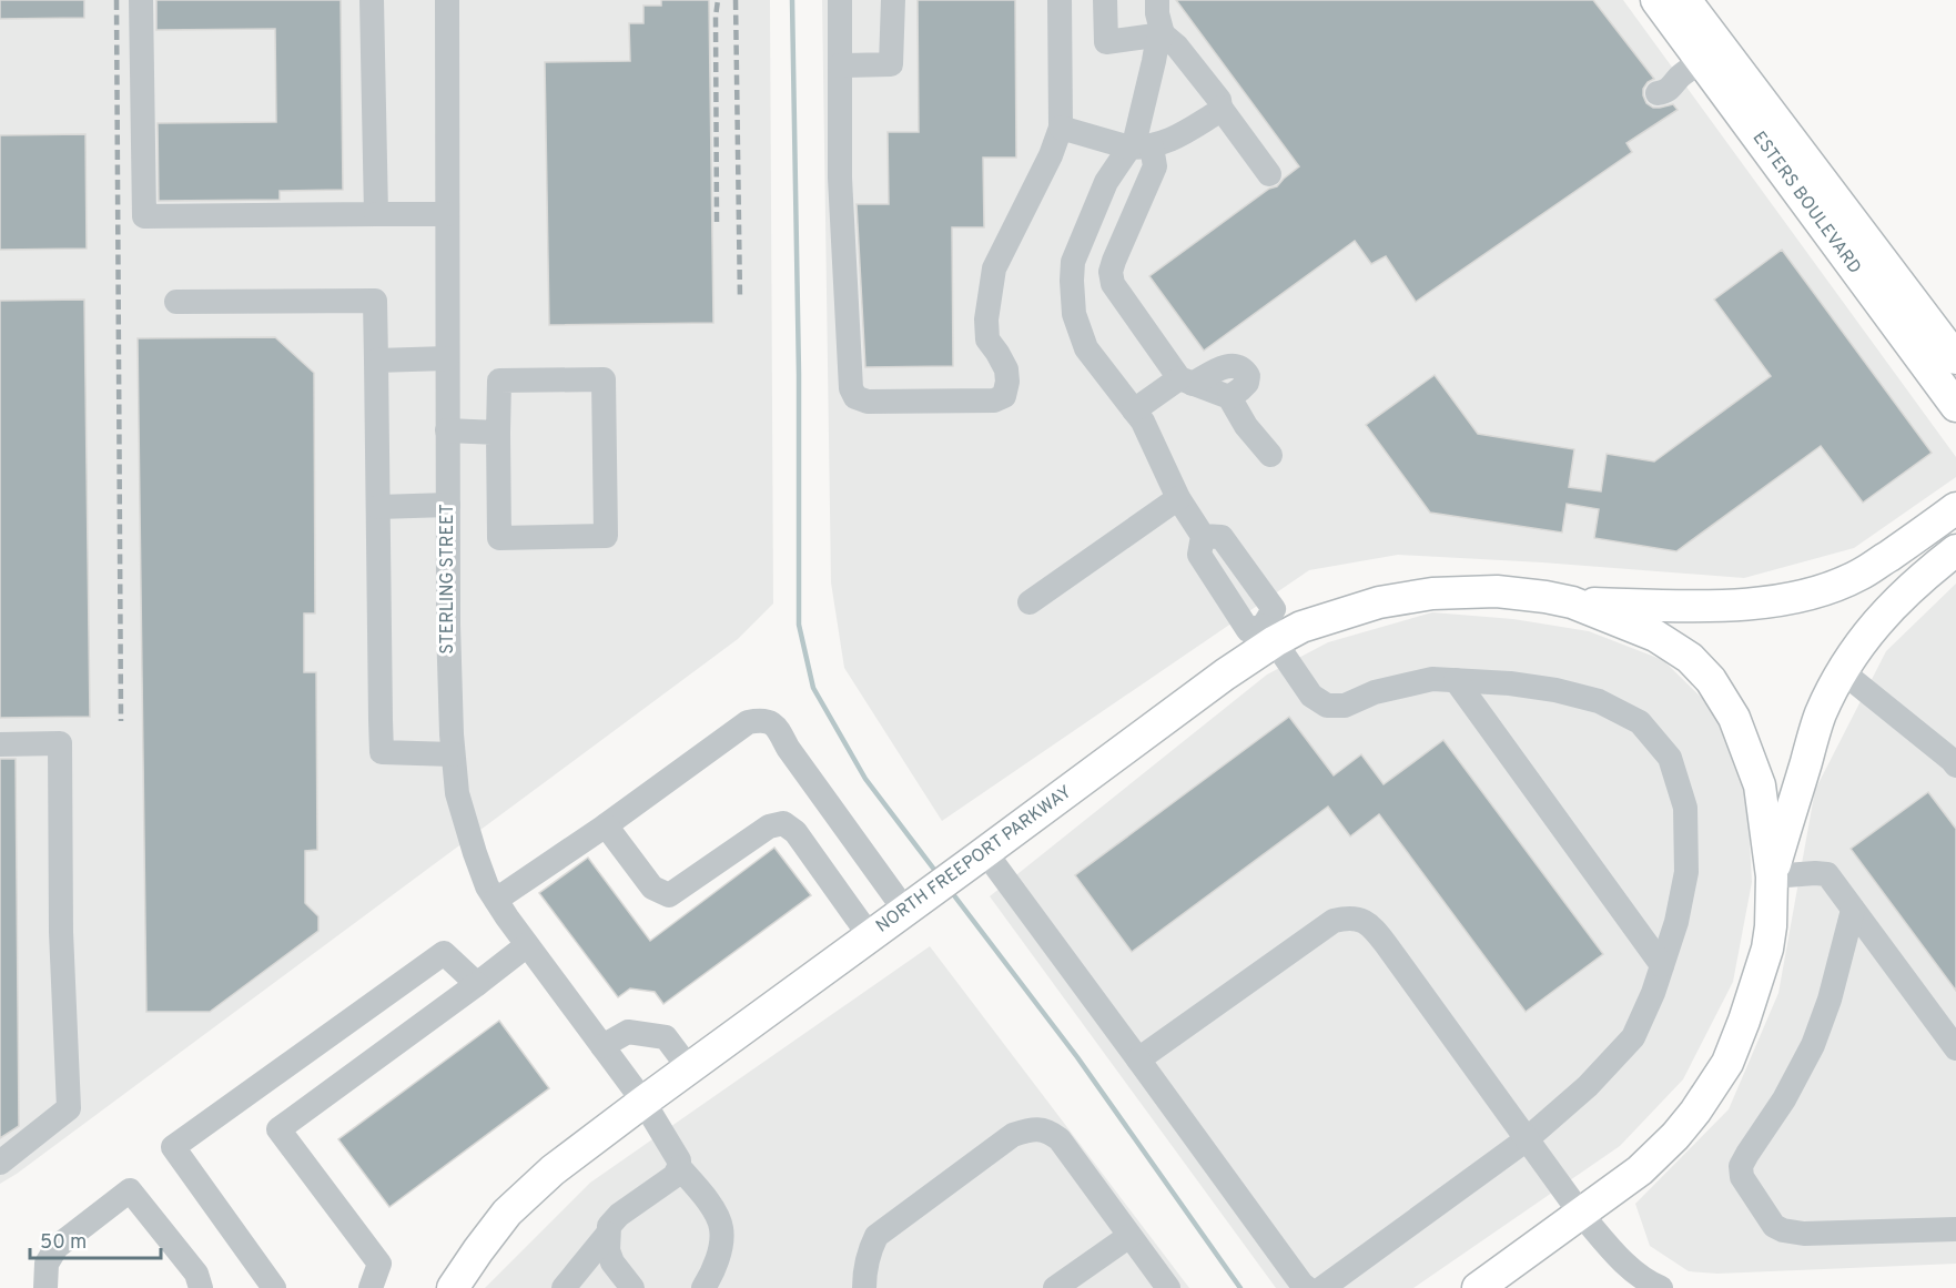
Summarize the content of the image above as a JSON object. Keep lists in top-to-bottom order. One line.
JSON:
{"streets":{"main road":["ESTERS BOULEVARD","NORTH FREEPORT PARKWAY"],"street":["STERLING STREET"]},"crossings":[["STERLING STREET","NORTH FREEPORT PARKWAY"]],"scale_bar":"50 m"}
